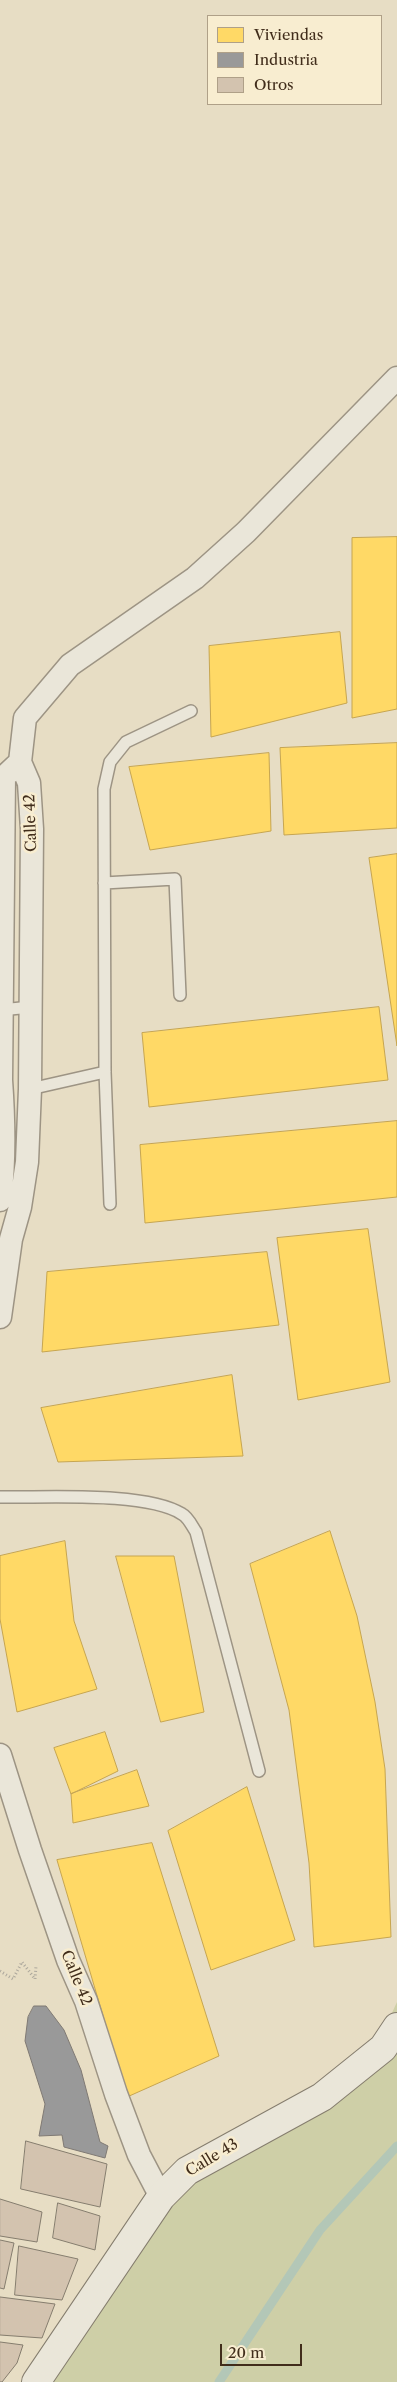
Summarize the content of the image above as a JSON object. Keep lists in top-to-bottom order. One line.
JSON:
{"streets":{"street":["Calle 42","Calle 43"]},"crossings":[["Calle 42","Calle 43"]],"legend":["Viviendas","Industria","Otros"],"scale_bar":"20 m"}
